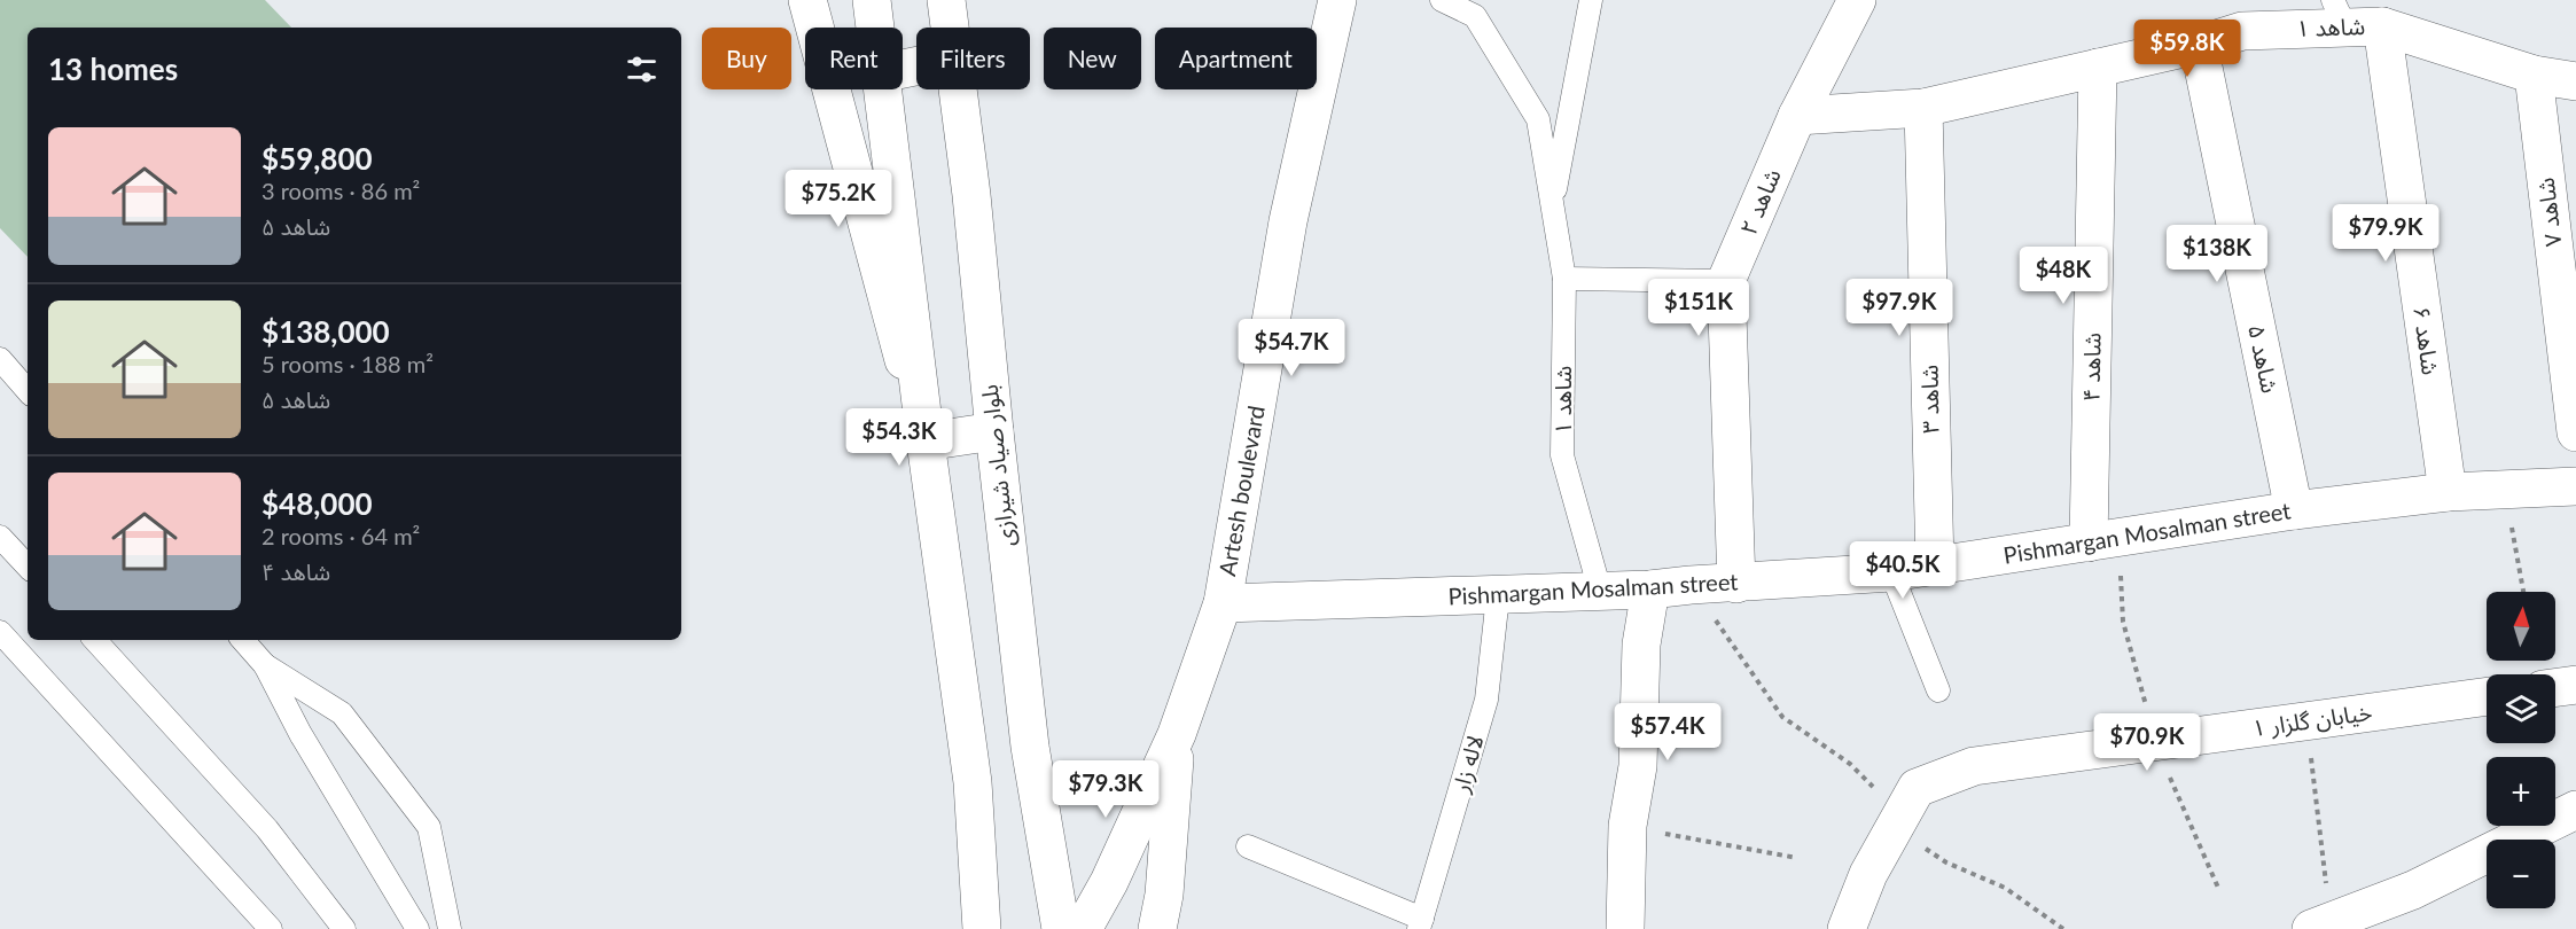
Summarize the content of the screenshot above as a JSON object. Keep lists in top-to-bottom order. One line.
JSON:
{"streets":{"street":["شاهد ۱","شاهد ۲","شاهد ۷","شاهد ۶","شاهد ۵","شاهد ۴","شاهد ۳","بلوار صیاد شیرازی","Artesh boulevard","Pishmargan Mosalman street","خیابان گلزار ۱"],"lane":["لاله زار"]},"crossings":[["شاهد ۱","شاهد ۲"],["شاهد ۱","شاهد ۷"],["شاهد ۱","شاهد ۶"],["شاهد ۱","شاهد ۵"],["شاهد ۱","شاهد ۴"],["شاهد ۱","شاهد ۳"],["شاهد ۱","Pishmargan Mosalman street"],["شاهد ۲","Pishmargan Mosalman street"],["شاهد ۶","Pishmargan Mosalman street"],["شاهد ۵","Pishmargan Mosalman street"],["شاهد ۴","Pishmargan Mosalman street"],["شاهد ۳","Pishmargan Mosalman street"],["Artesh boulevard","Pishmargan Mosalman street"],["Pishmargan Mosalman street","لاله زار"]],"north":"top","page":{"price":["$59.8K","$75.2K","$79.9K","$138K","$48K","$151K","$97.9K","$54.7K","$54.3K","$40.5K","$57.4K","$70.9K","$79.3K"],"chip":["Buy","Rent","Filters","New","Apartment"],"heading":"13 homes","list":[{"name":"$59,800","note":"3 rooms · 86 m² · شاهد ۵"},{"name":"$138,000","note":"5 rooms · 188 m² · شاهد ۵"},{"name":"$48,000","note":"2 rooms · 64 m² · شاهد ۴"}],"map_buttons":["+","−"]}}
